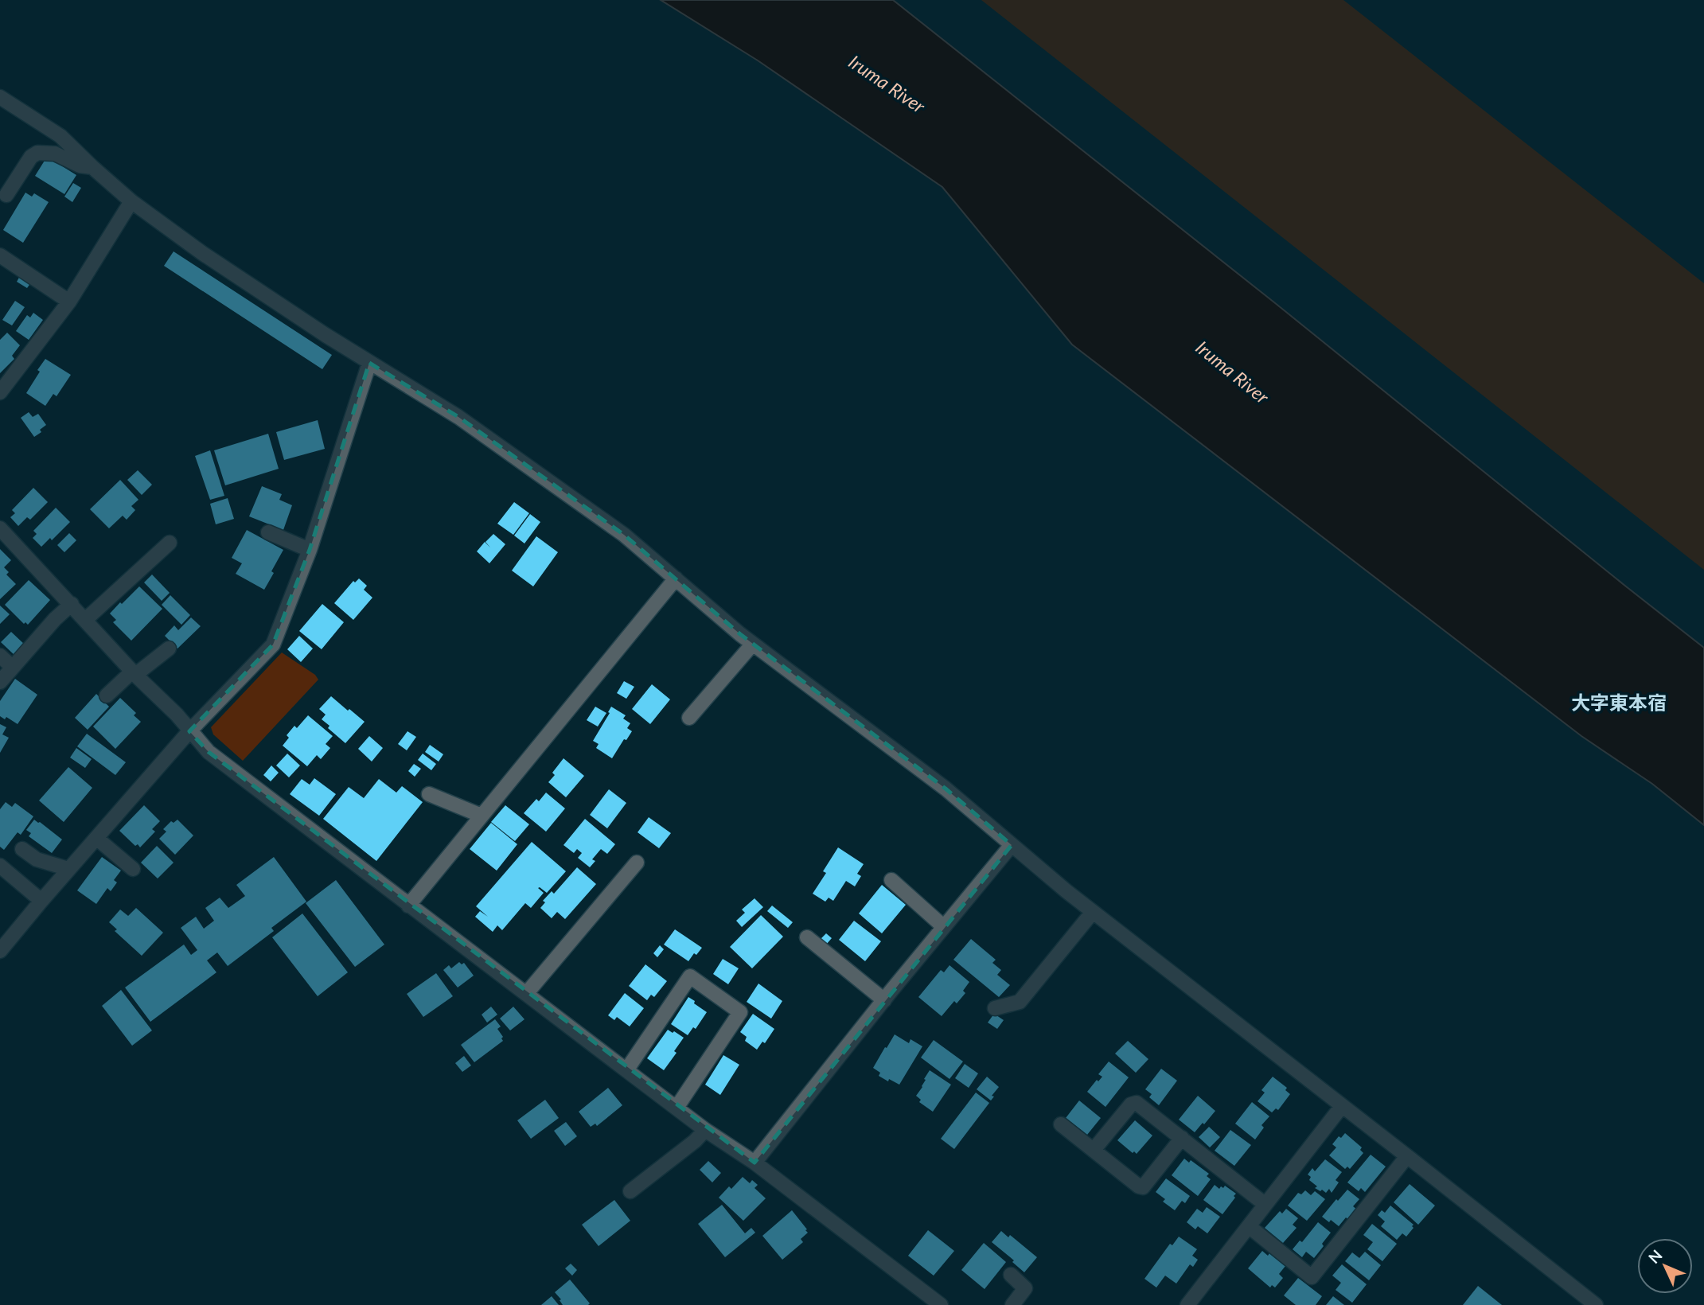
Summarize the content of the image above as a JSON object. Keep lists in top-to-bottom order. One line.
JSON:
{"districts":["大字東本宿"],"water":["Iruma River"],"north":"top left"}
